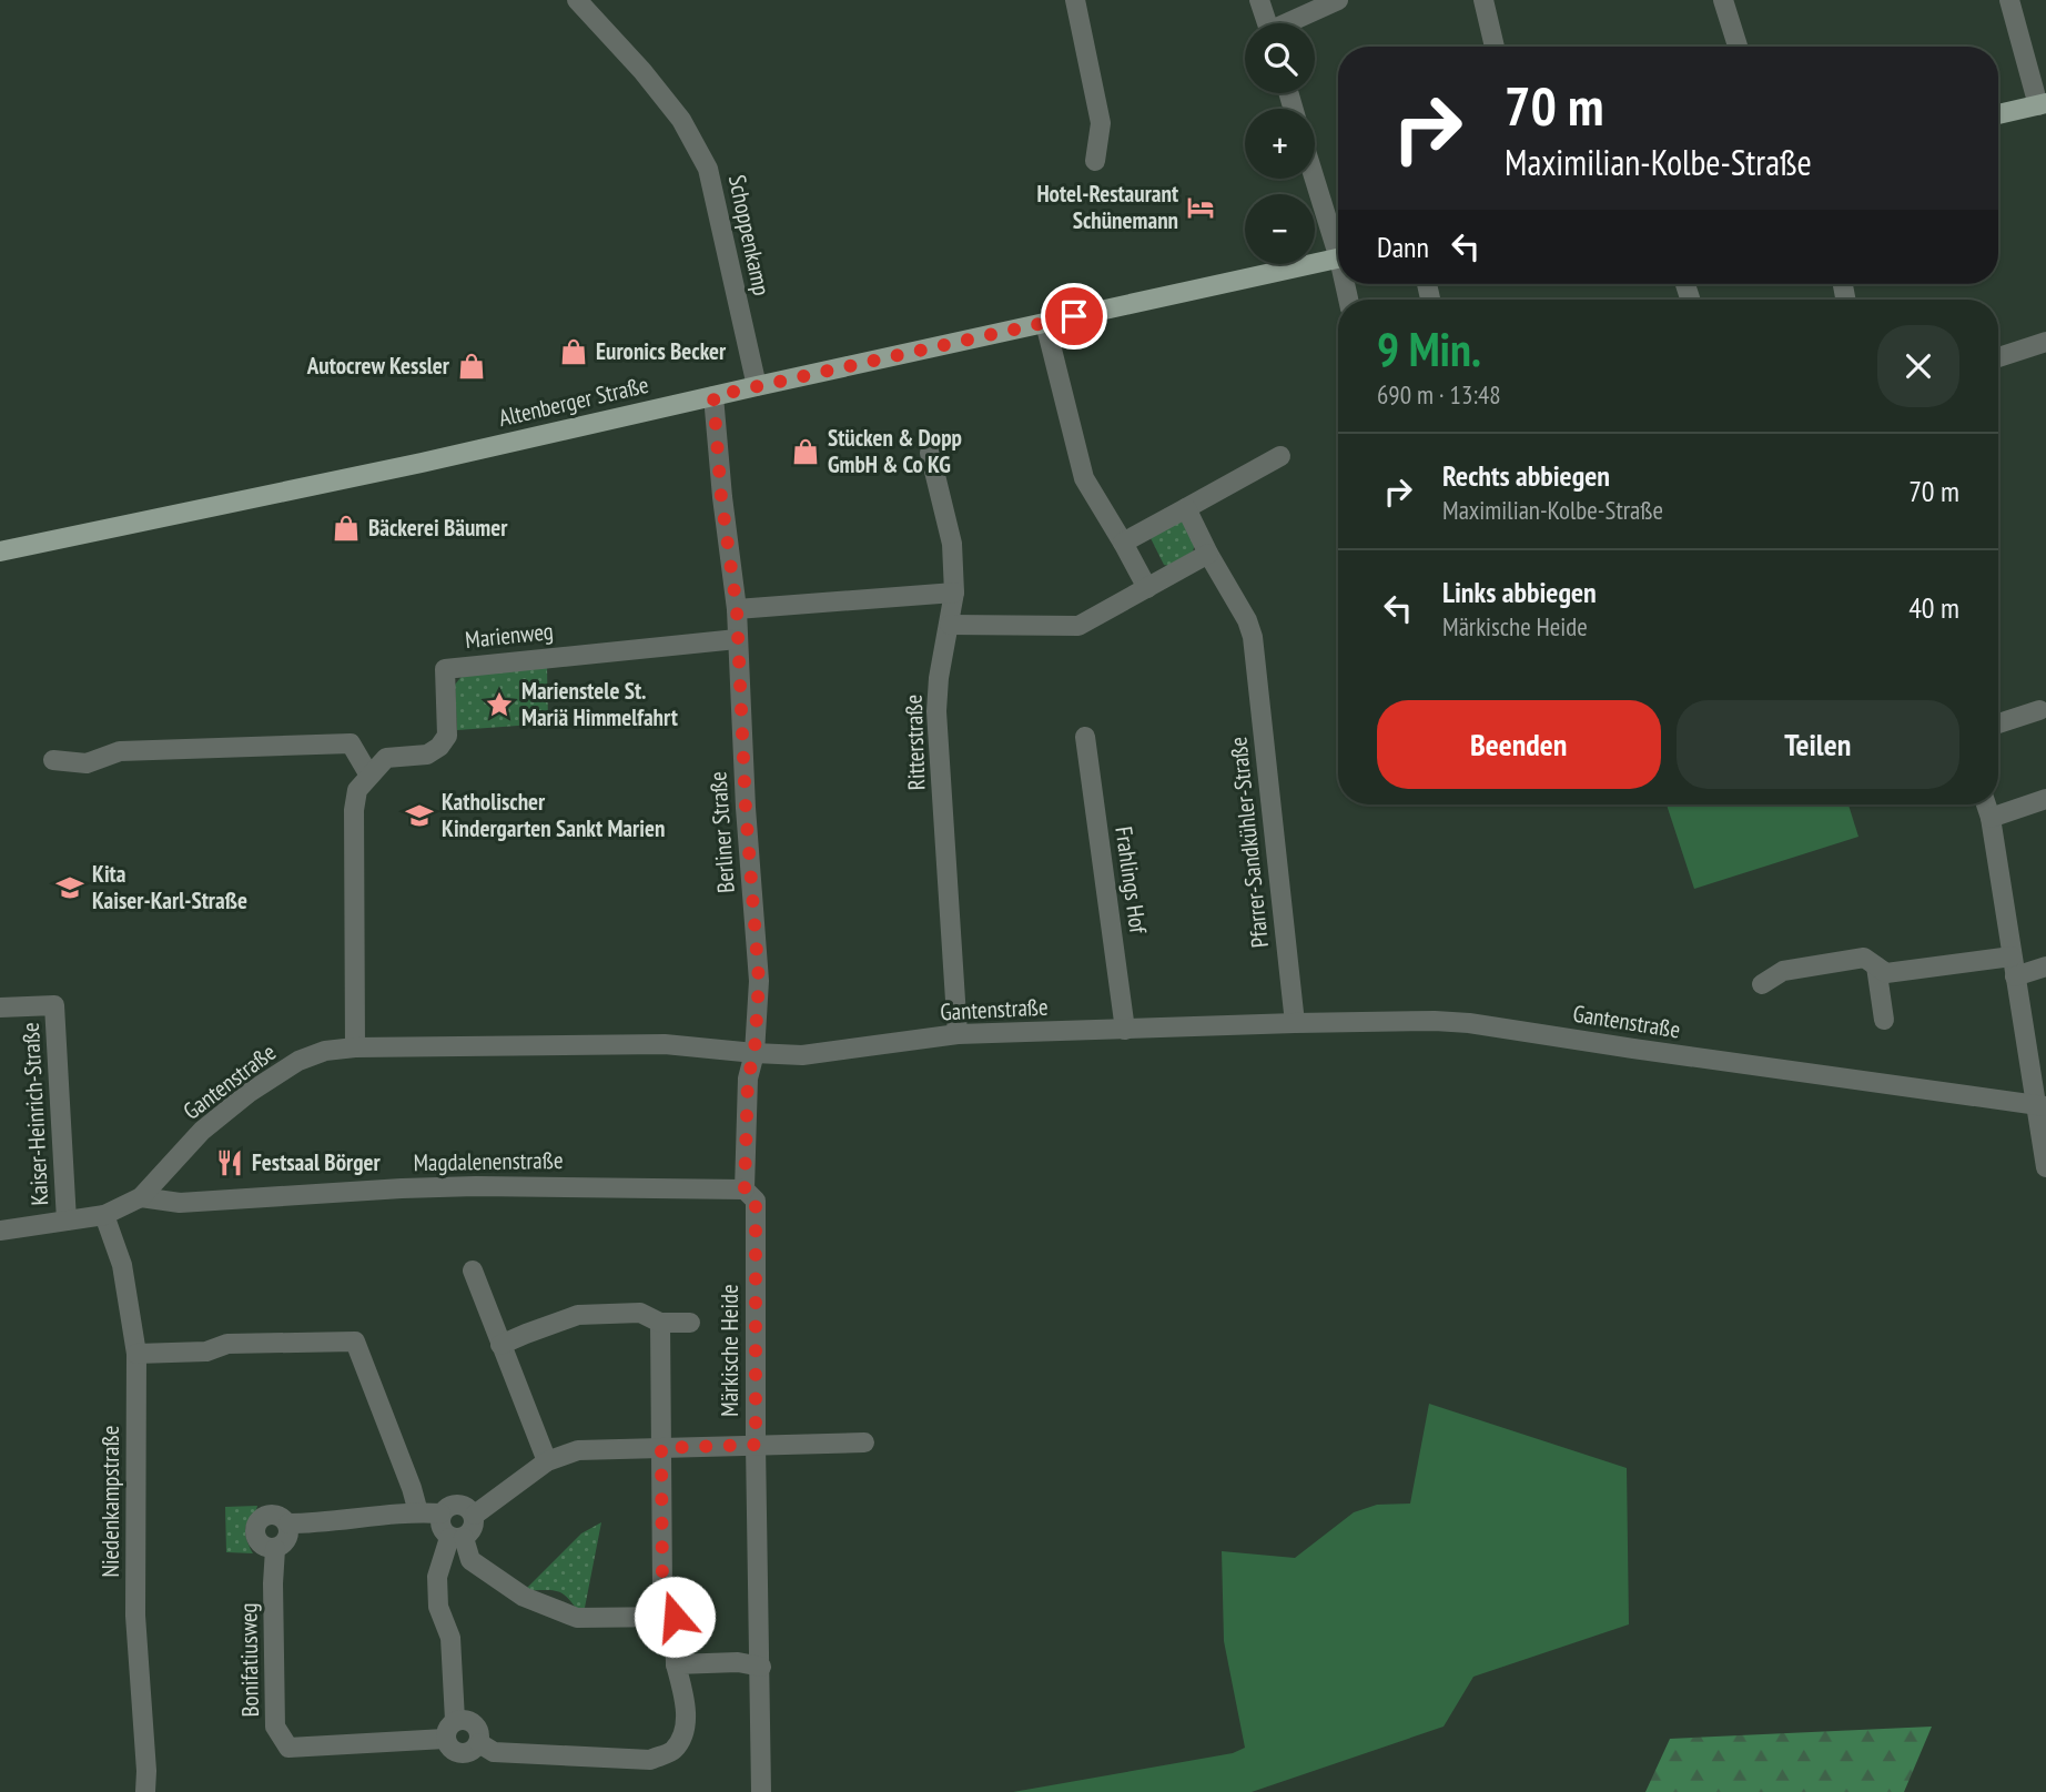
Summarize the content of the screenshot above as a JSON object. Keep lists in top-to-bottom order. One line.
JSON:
{"streets":{"main road":["Altenberger Straße"],"street":["Schoppenkamp","Marienweg","Ritterstraße","Berliner Straße","Pfarrer-Sandkühler-Straße","Frahlings Hof","Gantenstraße","Kaiser-Heinrich-Straße","Magdalenenstraße","Märkische Heide","Niedenkampstraße","Bonifatiusweg"]},"crossings":[["Schoppenkamp","Altenberger Straße"],["Altenberger Straße","Berliner Straße"],["Marienweg","Berliner Straße"],["Ritterstraße","Gantenstraße"],["Berliner Straße","Gantenstraße"],["Berliner Straße","Märkische Heide"],["Pfarrer-Sandkühler-Straße","Gantenstraße"],["Frahlings Hof","Gantenstraße"],["Gantenstraße","Kaiser-Heinrich-Straße"],["Gantenstraße","Magdalenenstraße"],["Gantenstraße","Märkische Heide"],["Gantenstraße","Niedenkampstraße"],["Magdalenenstraße","Märkische Heide"]],"places":{"hotel":["Hotel-Restaurant Schünemann"],"shop":["Euronics Becker","Autocrew Kessler","Stücken & Dopp GmbH & Co KG","Bäckerei Bäumer"],"place":["Marienstele St. Mariä Himmelfahrt"],"school or university":["Katholischer Kindergarten Sankt Marien","Kita Kaiser-Karl-Straße"],"restaurant":["Festsaal Börger"]},"page":{"map_buttons":["+","−"],"turn":["70 m","Maximilian-Kolbe-Straße"],"then":"Dann","heading":["9 Min.","690 m · 13:48"],"list":[{"name":"Rechts abbiegen","note":"Maximilian-Kolbe-Straße","value":"70 m"},{"name":"Links abbiegen","note":"Märkische Heide","value":"40 m"}],"buttons":["Beenden","Teilen"]}}
